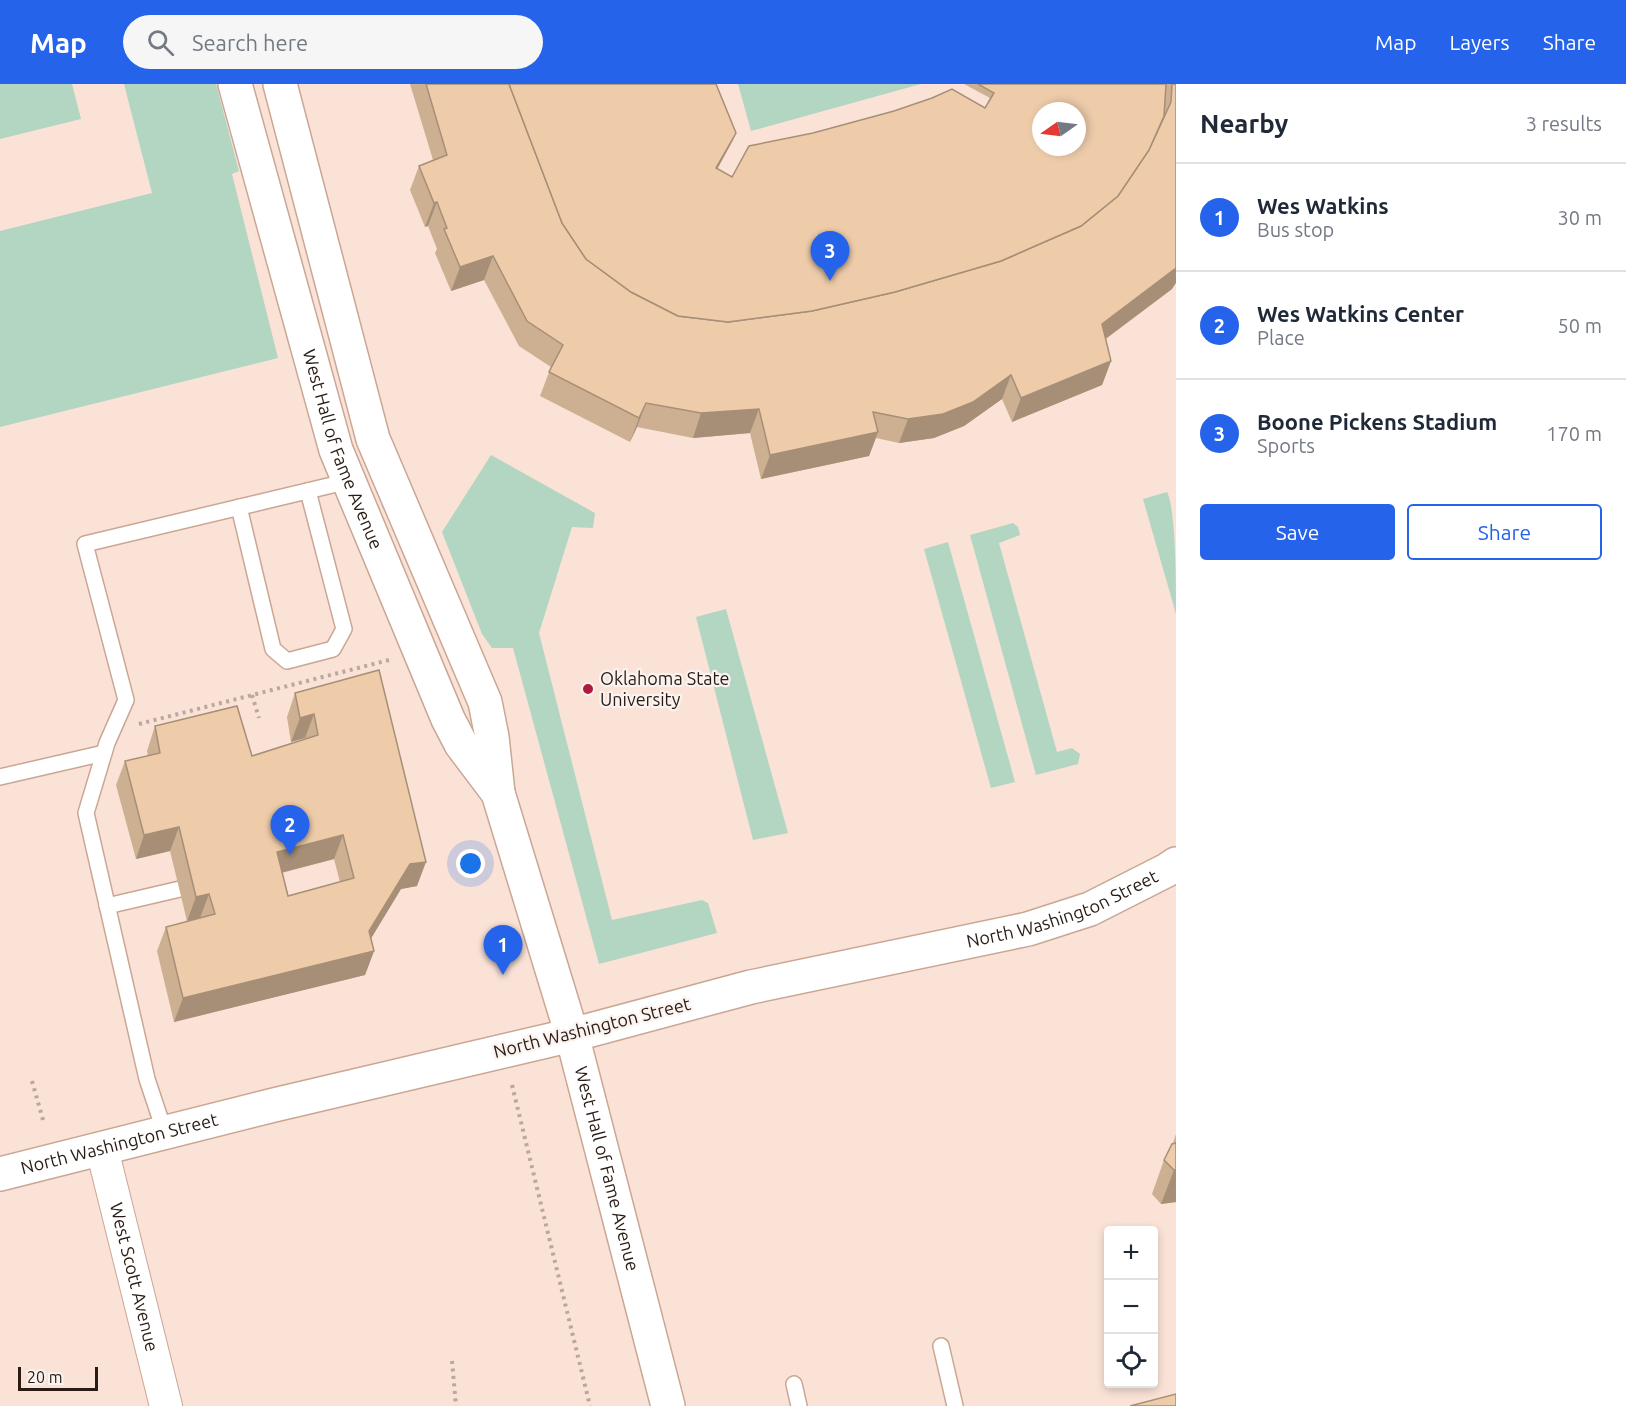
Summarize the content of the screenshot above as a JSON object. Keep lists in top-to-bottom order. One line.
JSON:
{"streets":{"main road":["West Hall of Fame Avenue","North Washington Street"],"street":["West Scott Avenue"]},"crossings":[["West Hall of Fame Avenue","North Washington Street"],["North Washington Street","West Scott Avenue"]],"places":["Oklahoma State University"],"scale_bar":"20 m","north":"left","page":{"header":"Map","search":"Search here","nav":["Map","Layers","Share"],"heading":["Nearby","3 results"],"list":[{"mark":"1","name":"Wes Watkins","note":"Bus stop","value":"30 m"},{"mark":"2","name":"Wes Watkins Center","note":"Place","value":"50 m"},{"mark":"3","name":"Boone Pickens Stadium","note":"Sports","value":"170 m"}],"pins":["3","2","1"],"buttons":["Save","Share"],"map_buttons":["+","−"],"scale":"20 m"}}
